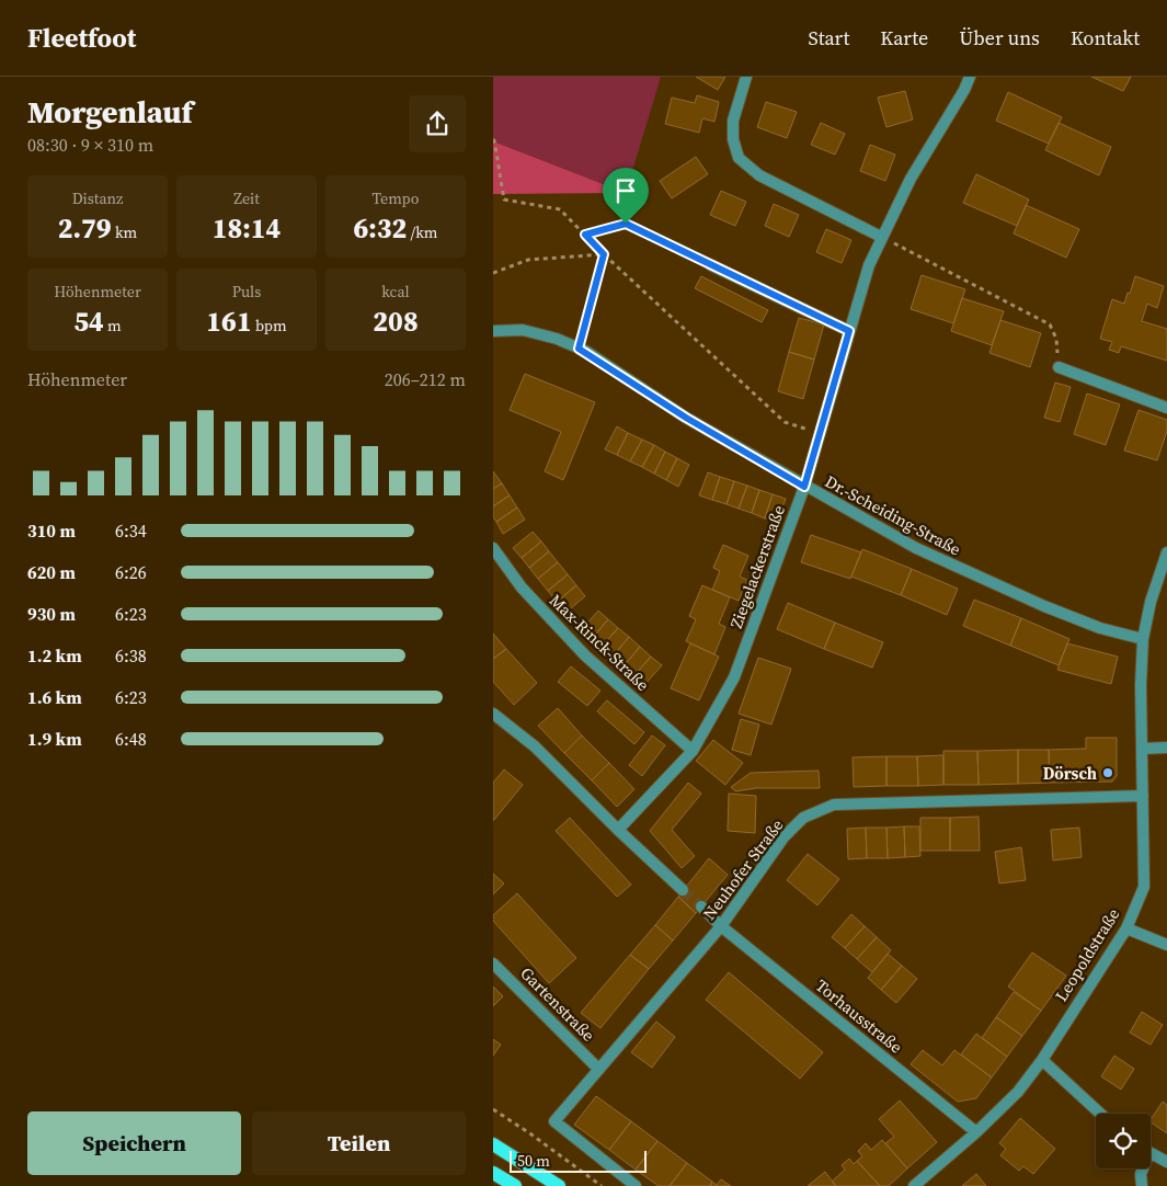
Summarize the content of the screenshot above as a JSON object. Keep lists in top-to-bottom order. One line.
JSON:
{"streets":{"street":["Dr.-Scheiding-Straße","Ziegelackerstraße","Max-Rinck-Straße","Neuhofer Straße","Leopoldstraße","Gartenstraße","Torhausstraße"]},"crossings":[["Dr.-Scheiding-Straße","Ziegelackerstraße"],["Dr.-Scheiding-Straße","Leopoldstraße"],["Ziegelackerstraße","Max-Rinck-Straße"],["Neuhofer Straße","Leopoldstraße"],["Neuhofer Straße","Gartenstraße"],["Neuhofer Straße","Torhausstraße"],["Leopoldstraße","Torhausstraße"]],"places":["Dörsch"],"scale_bar":"50 m","page":{"header":"Fleetfoot","nav":["Start","Karte","Über uns","Kontakt"],"heading":["Morgenlauf","08:30 · 9 × 310 m"],"stats":[["Distanz","2.79 km"],["Zeit","18:14"],["Tempo","6:32 /km"],["Höhenmeter","54 m"],["Puls","161 bpm"],["kcal","208"]],"chart":["Höhenmeter","206–212 m"],"list":[{"name":"310 m","note":"6:34"},{"name":"620 m","note":"6:26"},{"name":"930 m","note":"6:23"},{"name":"1.2 km","note":"6:38"},{"name":"1.6 km","note":"6:23"},{"name":"1.9 km","note":"6:48"}],"buttons":["Speichern","Teilen"],"scale":"50 m"}}
